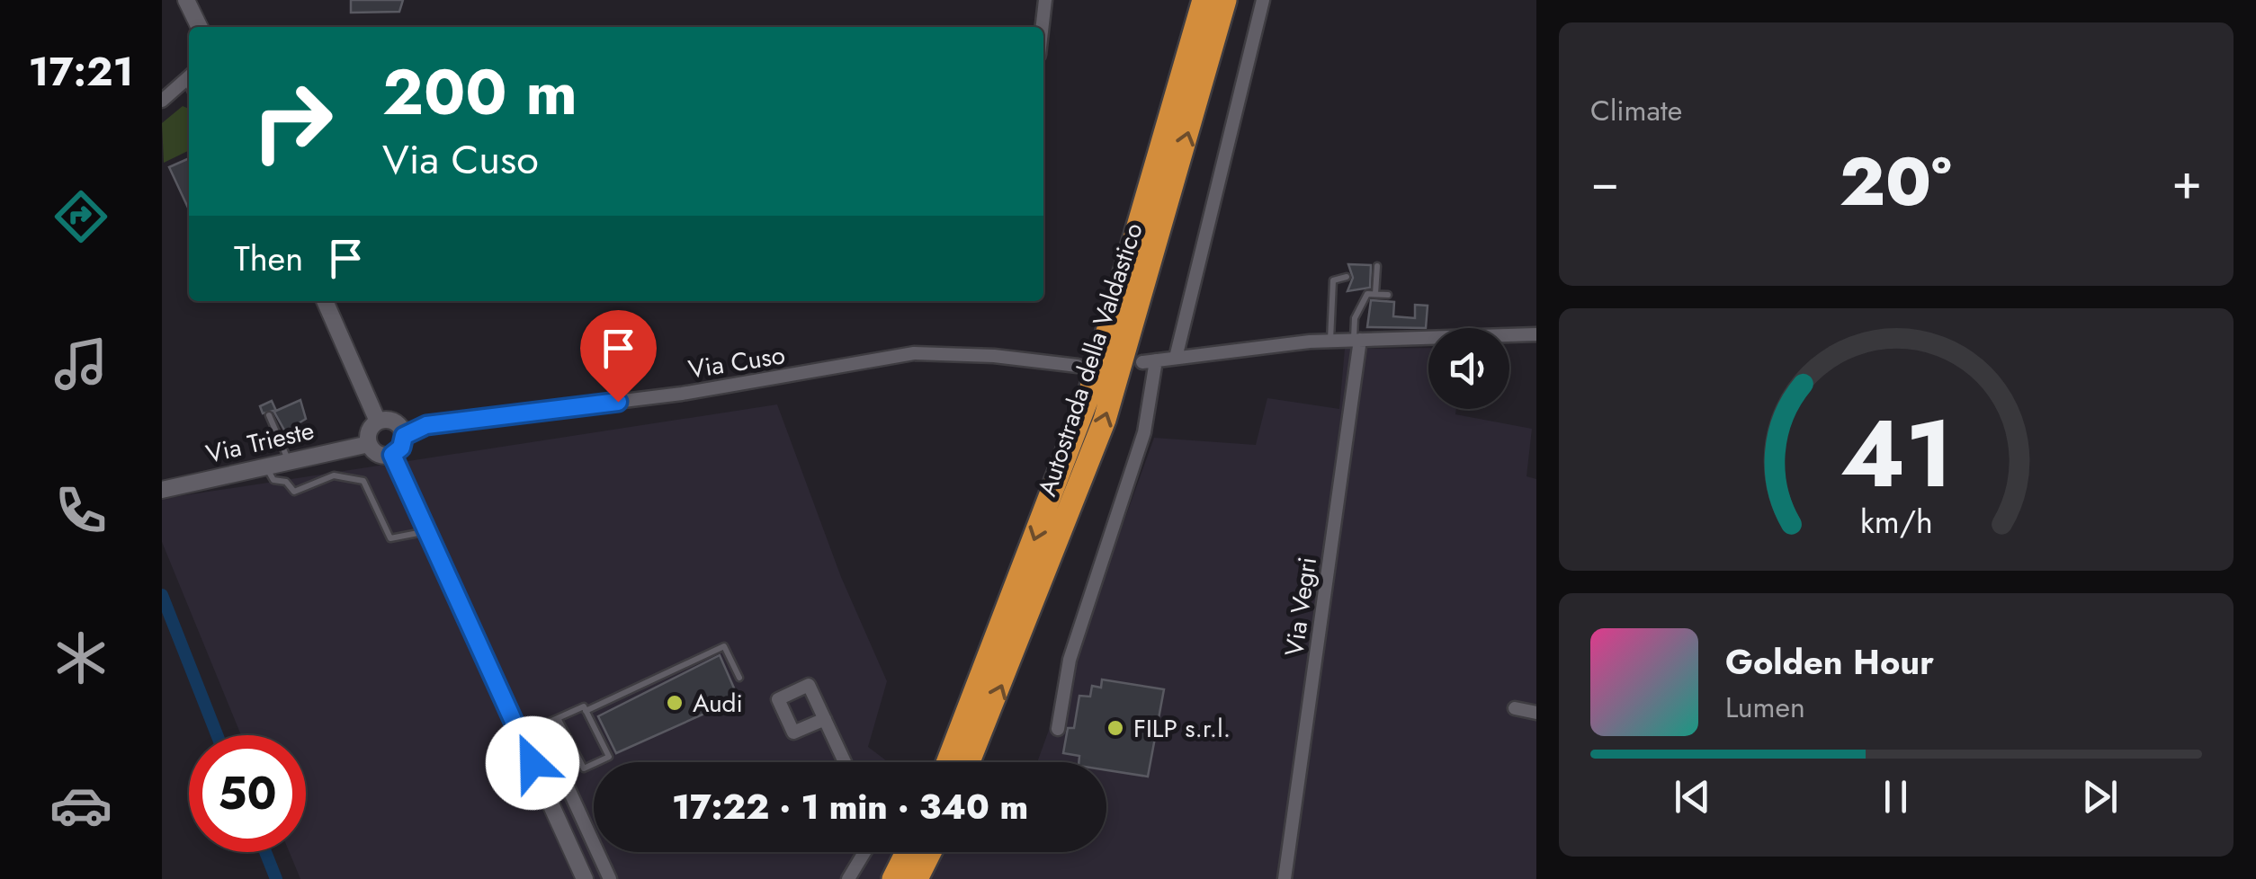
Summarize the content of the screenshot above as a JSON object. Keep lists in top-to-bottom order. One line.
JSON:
{"streets":{"highway":["Autostrada della Valdastico"],"main road":["Via Trieste"],"street":["Via Cuso","Via Vegri"]},"crossings":[["Via Cuso","Via Trieste"]],"places":["Audi","FILP s.r.l."],"page":{"tabs":"17:21","tile":"Climate","turn":["200 m","Via Cuso"],"heat":["−","20°","+"],"then":"Then","song":["Golden Hour","Lumen"],"limit":"50","trip":"17:22 · 1 min · 340 m","gauge":["41","km/h"]}}
